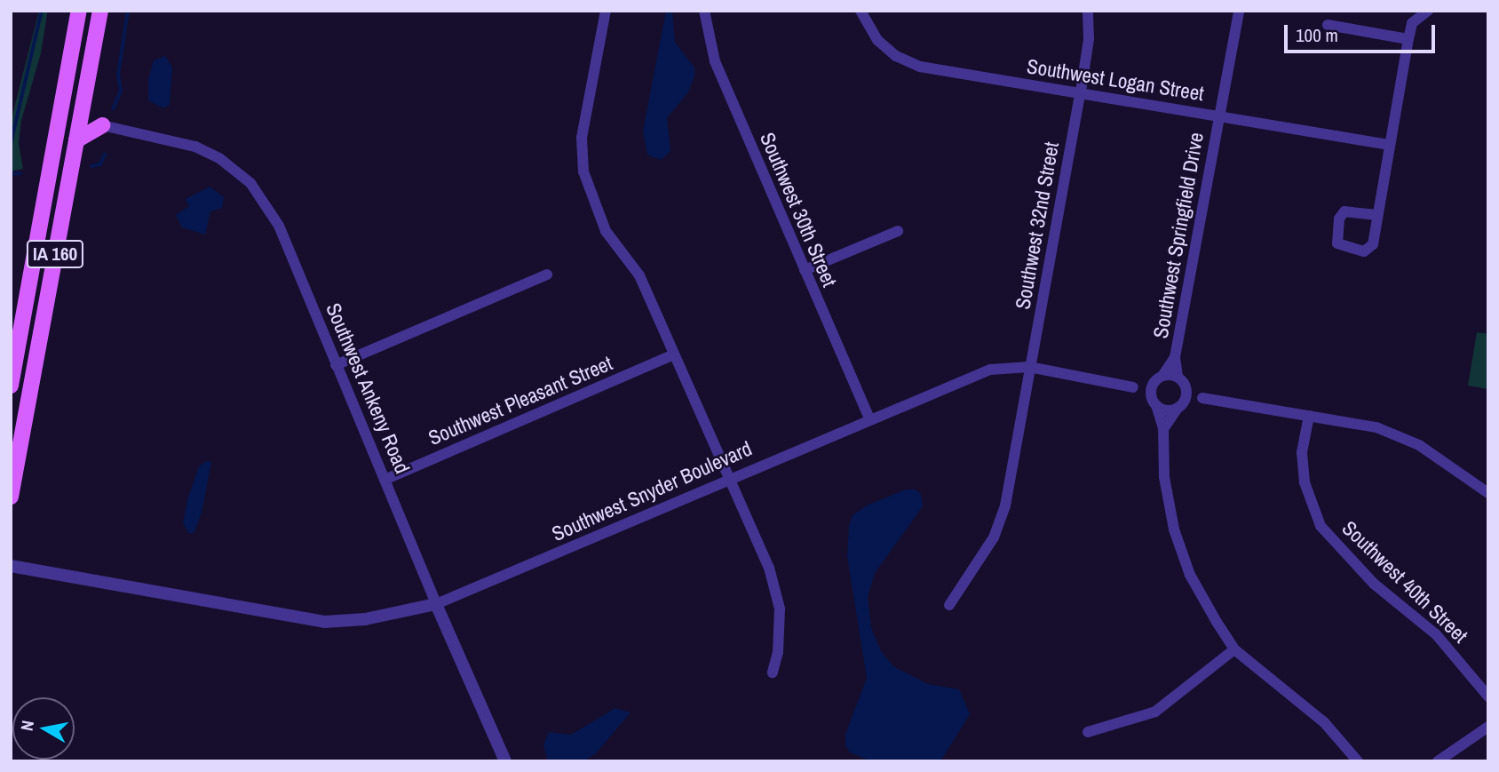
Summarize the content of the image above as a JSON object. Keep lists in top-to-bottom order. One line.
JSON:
{"streets":{"main road":["IA 160"],"street":["Southwest Logan Street","Southwest 30th Street","Southwest 32nd Street","Southwest Springfield Drive","Southwest Ankeny Road","Southwest Pleasant Street","Southwest Snyder Boulevard","Southwest 40th Street"]},"crossings":[["Southwest Logan Street","Southwest 32nd Street"],["Southwest Logan Street","Southwest Springfield Drive"],["Southwest 30th Street","Southwest Snyder Boulevard"],["Southwest 32nd Street","Southwest Snyder Boulevard"],["Southwest Ankeny Road","Southwest Pleasant Street"],["Southwest Ankeny Road","Southwest Snyder Boulevard"]],"scale_bar":"100 m","north":"left"}
